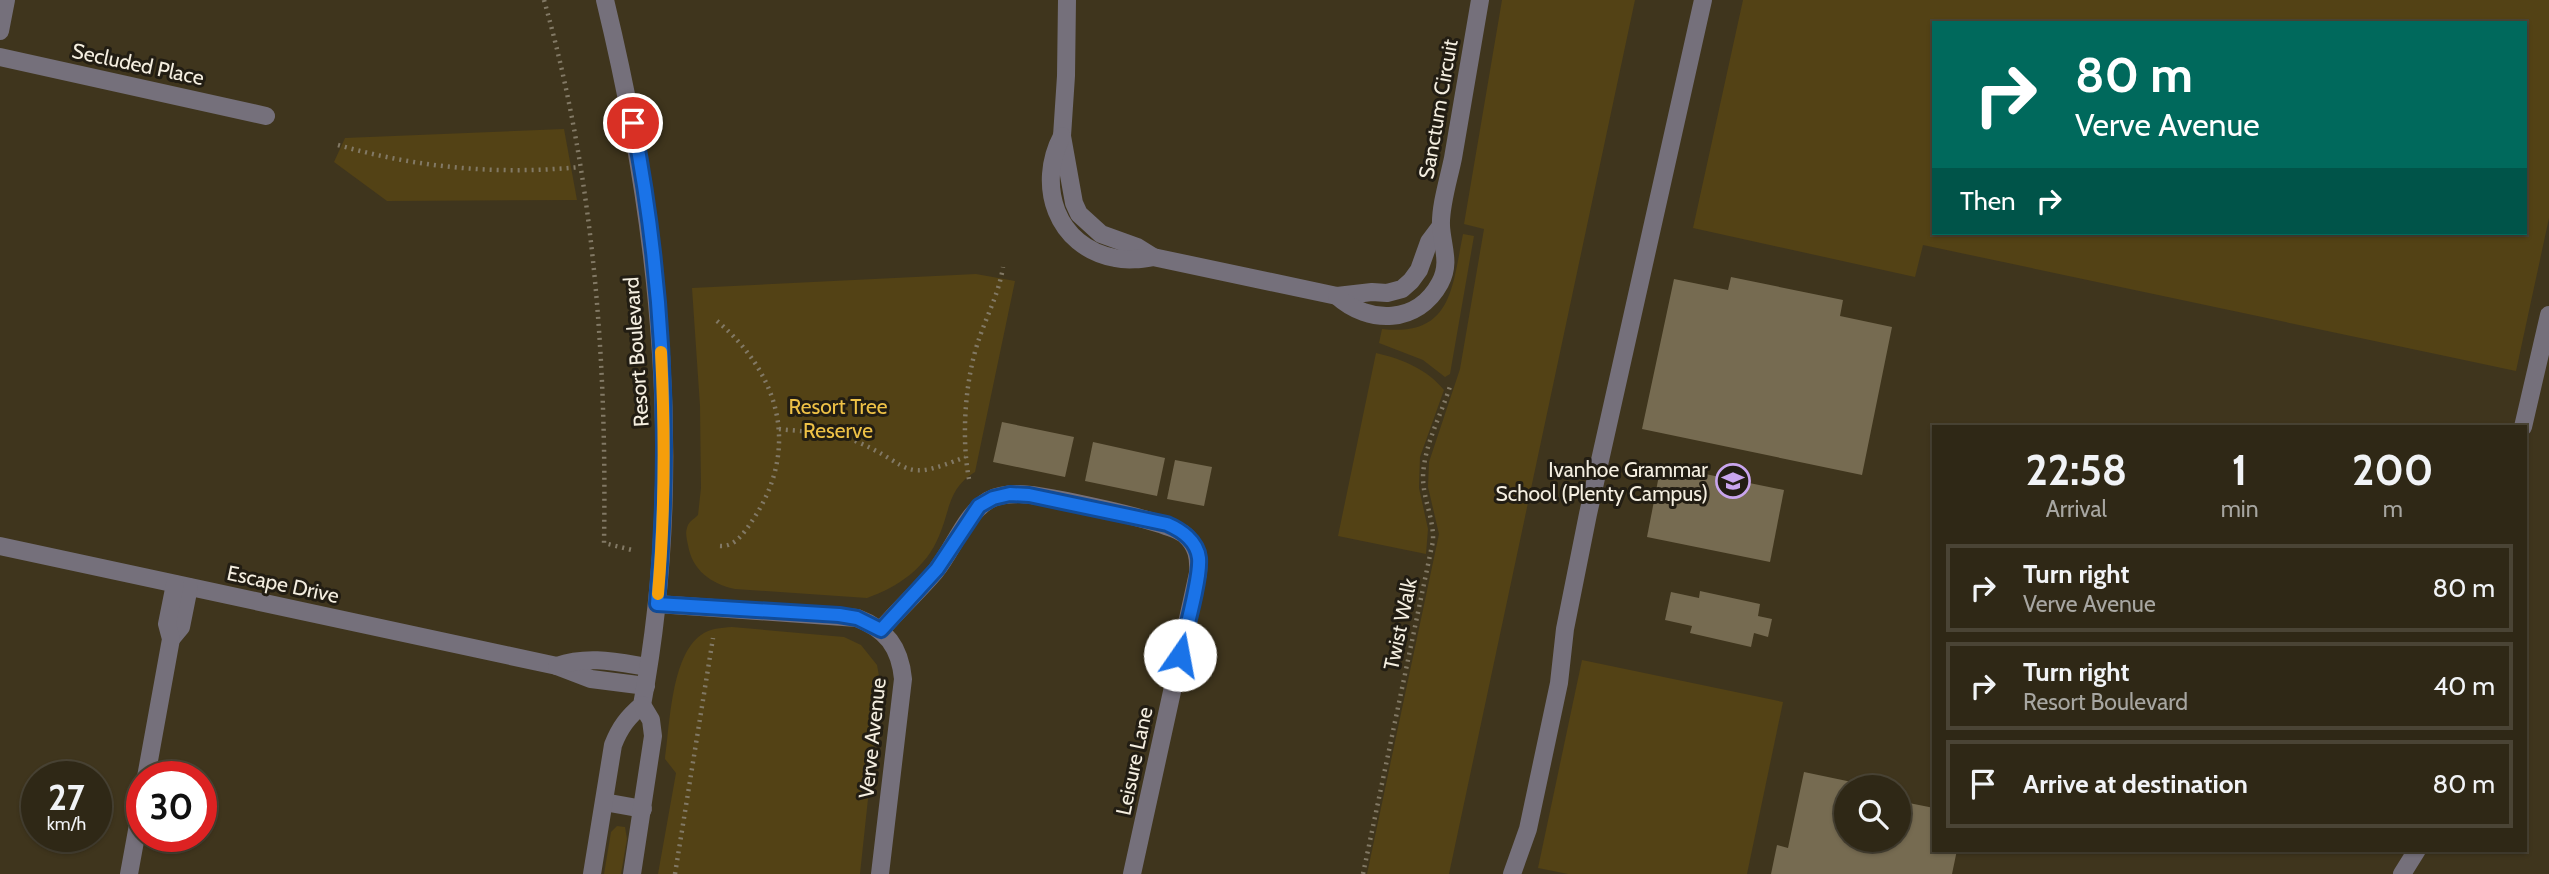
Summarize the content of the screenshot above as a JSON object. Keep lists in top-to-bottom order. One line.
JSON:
{"streets":{"street":["Secluded Place","Sanctum Circuit","Resort Boulevard","Escape Drive","Verve Avenue","Leisure Lane"],"path":["Twist Walk"]},"crossings":[["Verve Avenue","Leisure Lane"]],"parks":["Resort Tree Reserve"],"places":{"school or university":["Ivanhoe Grammar School (Plenty Campus)"]},"page":{"turn":["80 m","Verve Avenue"],"then":"Then","eta":["22:58","Arrival","1","min","200","m"],"list":[{"name":"Turn right","note":"Verve Avenue","value":"80 m"},{"name":"Turn right","note":"Resort Boulevard","value":"40 m"},{"name":"Arrive at destination","value":"80 m"}],"speed":"27 km/h","limit":"30"}}
